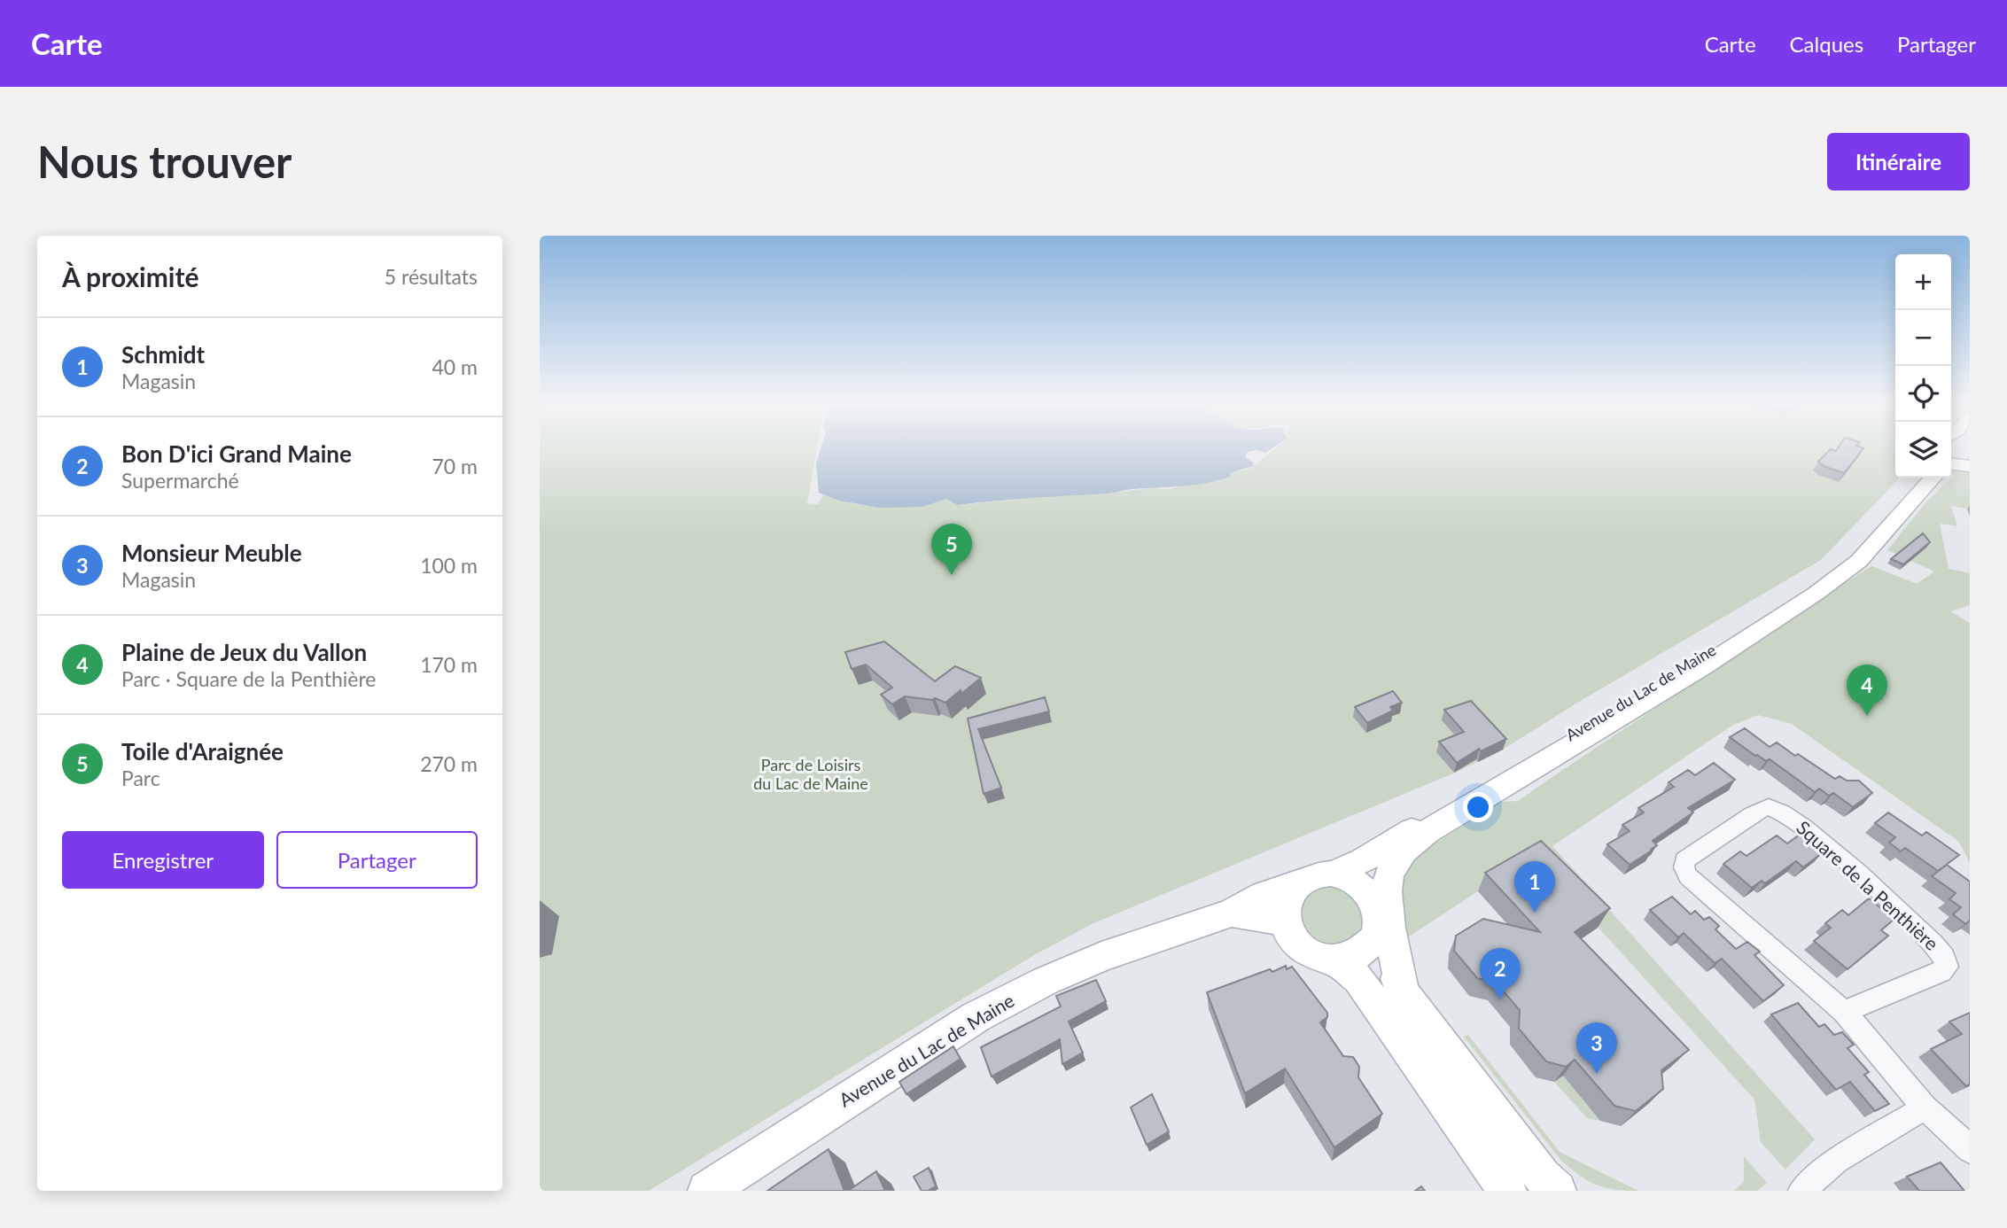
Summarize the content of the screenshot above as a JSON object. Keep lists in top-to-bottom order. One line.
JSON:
{"streets":{"street":["Avenue du Lac de Maine","Square de la Penthière"]},"parks":["Parc de Loisirs du Lac de Maine"],"page":{"header":"Carte","nav":["Carte","Calques","Partager"],"buttons":["Itinéraire",["Enregistrer","Partager"]],"title":"Nous trouver","heading":["À proximité","5 résultats"],"map_buttons":["+","−"],"list":[{"mark":"1","name":"Schmidt","note":"Magasin","value":"40 m"},{"mark":"2","name":"Bon D'ici Grand Maine","note":"Supermarché","value":"70 m"},{"mark":"3","name":"Monsieur Meuble","note":"Magasin","value":"100 m"},{"mark":"4","name":"Plaine de Jeux du Vallon","note":"Parc · Square de la Penthière","value":"170 m"},{"mark":"5","name":"Toile d'Araignée","note":"Parc","value":"270 m"}],"pins":["5","4","1","2","3"]}}
